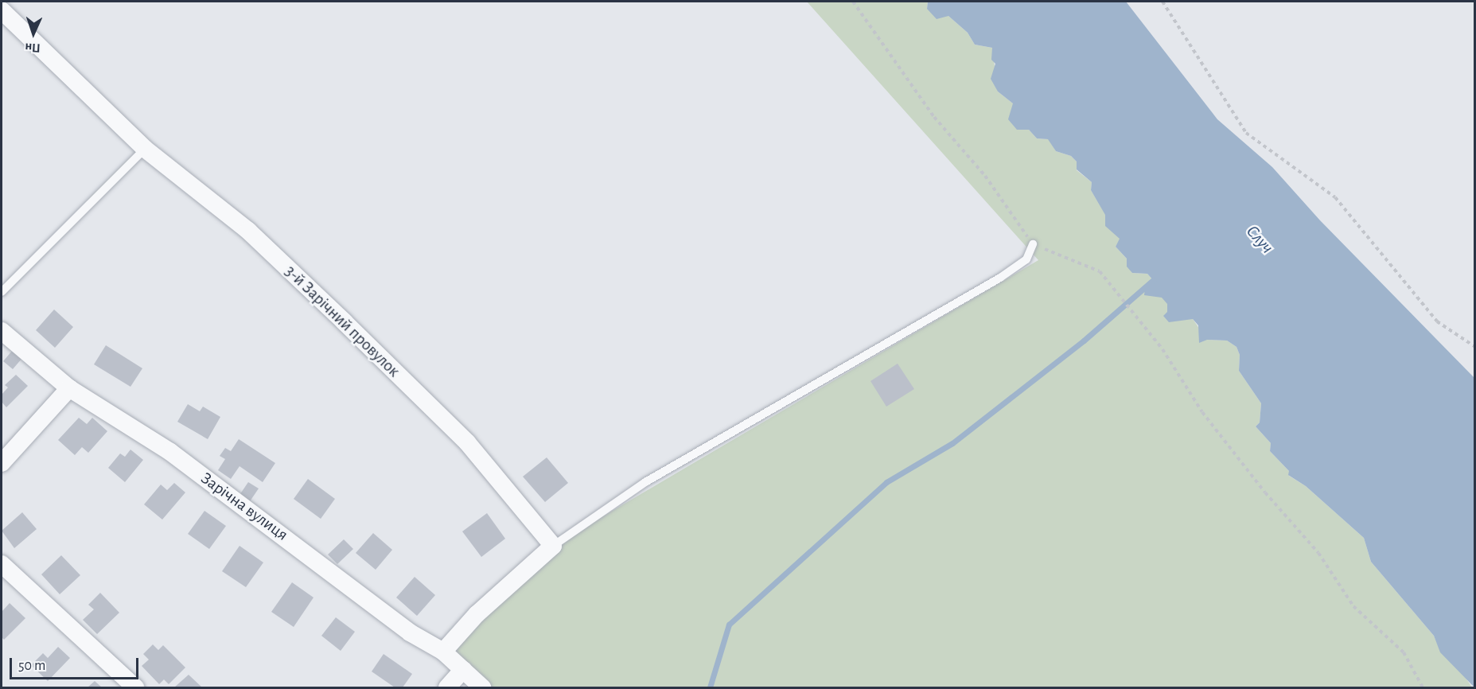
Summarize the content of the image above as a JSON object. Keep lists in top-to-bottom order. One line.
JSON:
{"streets":{"street":["3-й Зарічний провулок","Зарічна вулиця"]},"water":["Случ"],"scale_bar":"50 m","north":"bottom"}
